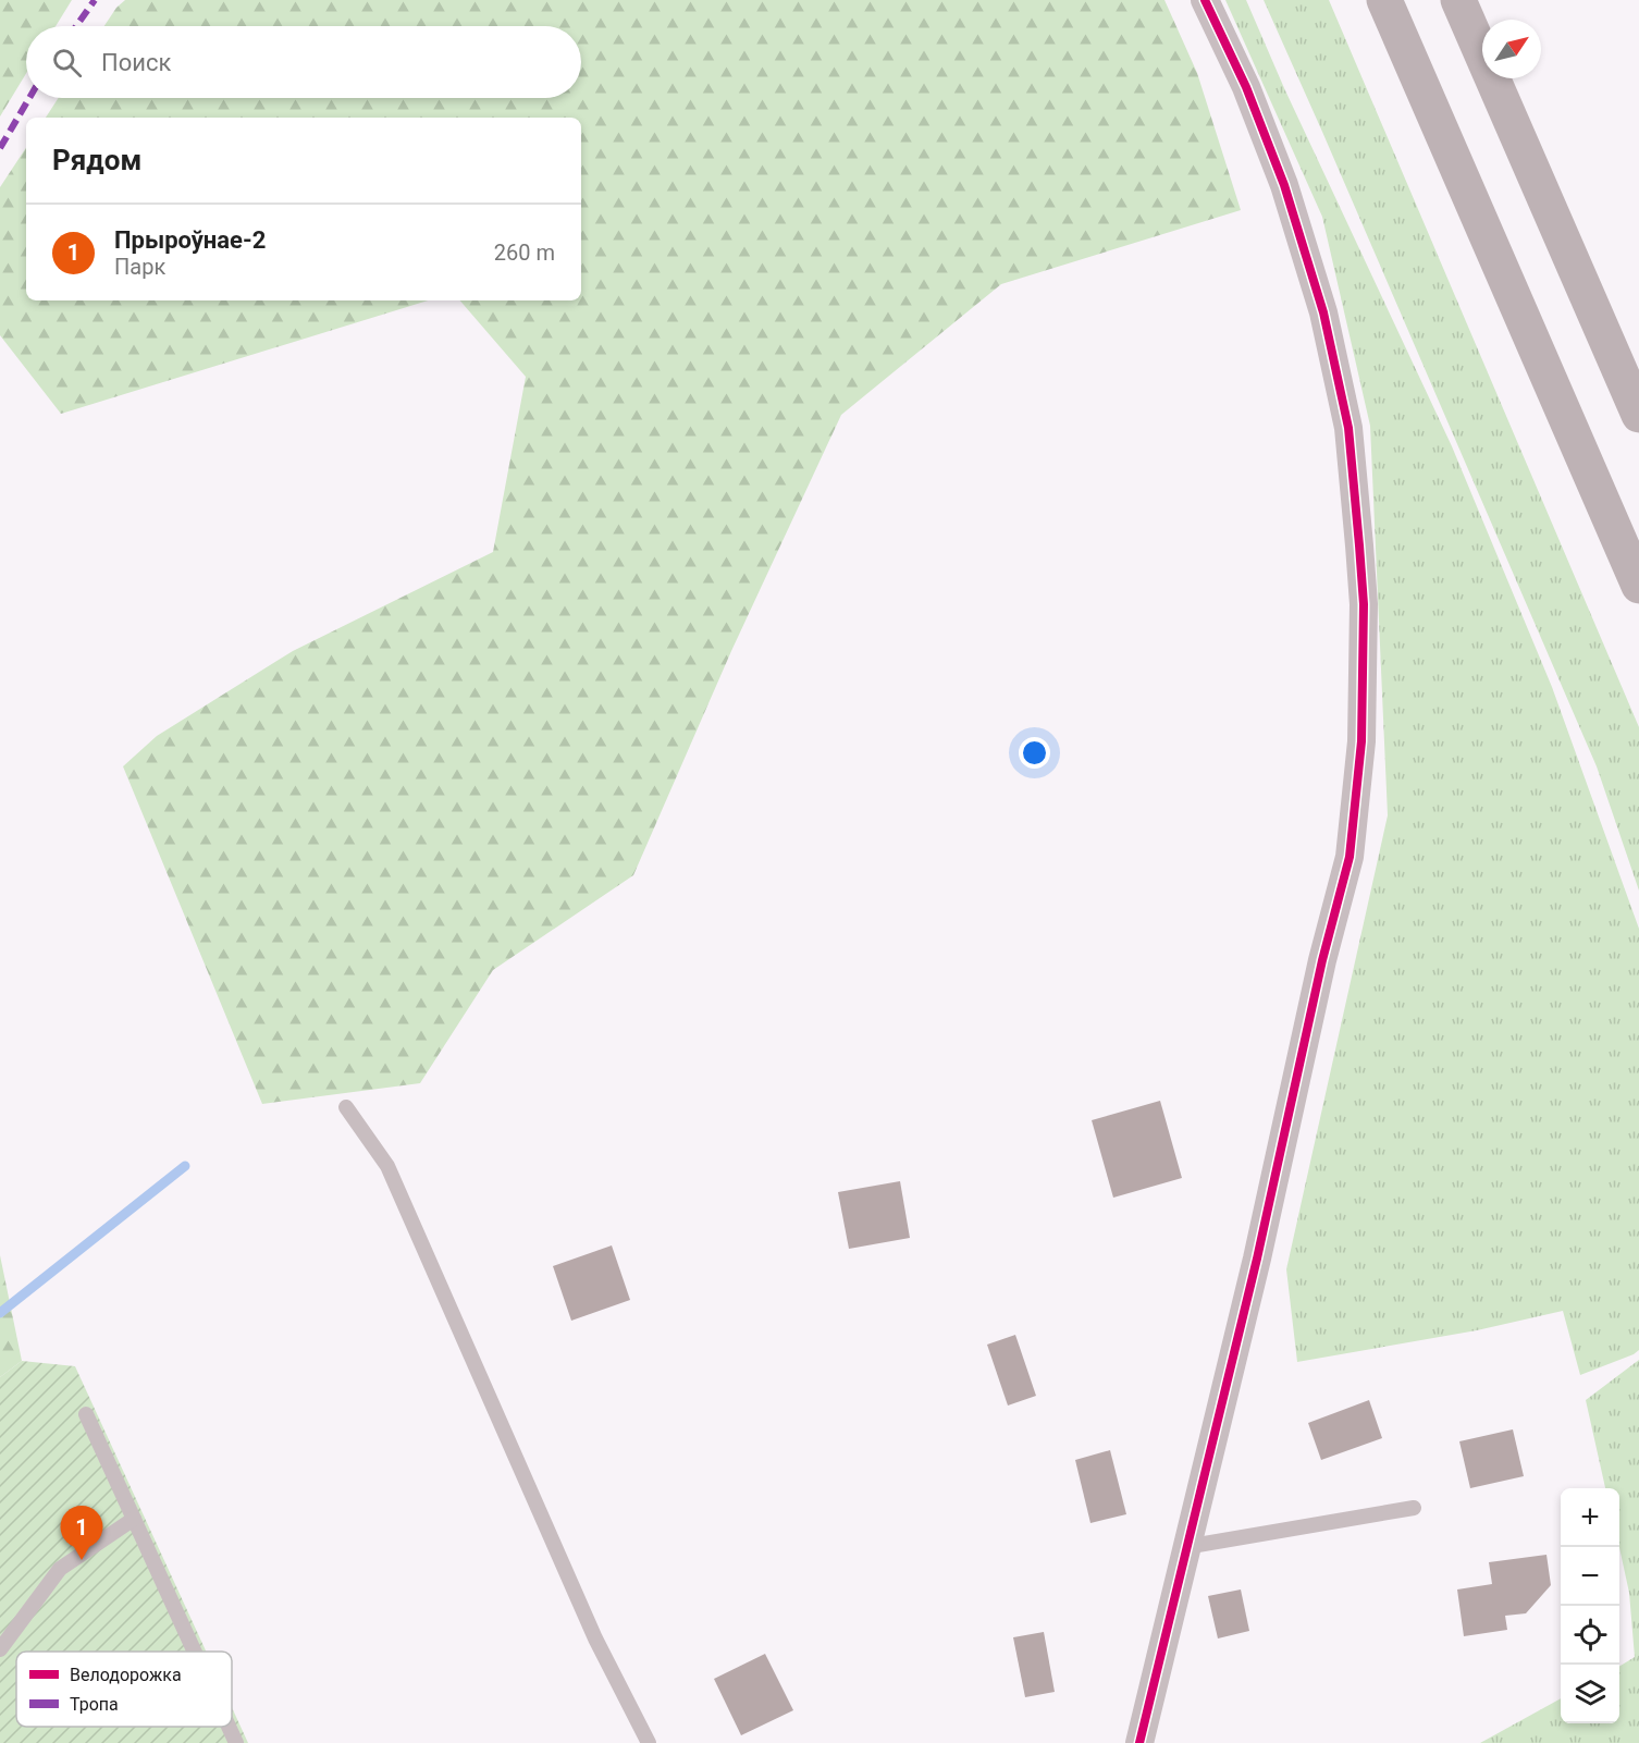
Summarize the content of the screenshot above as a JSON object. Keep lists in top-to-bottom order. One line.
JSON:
{"legend":["Велодорожка","Тропа"],"north":"top right","page":{"search":"Поиск","heading":"Рядом","list":[{"mark":"1","name":"Прыроўнае-2","note":"Парк","value":"260 m"}],"map_buttons":["+","−"],"pins":"1"}}
